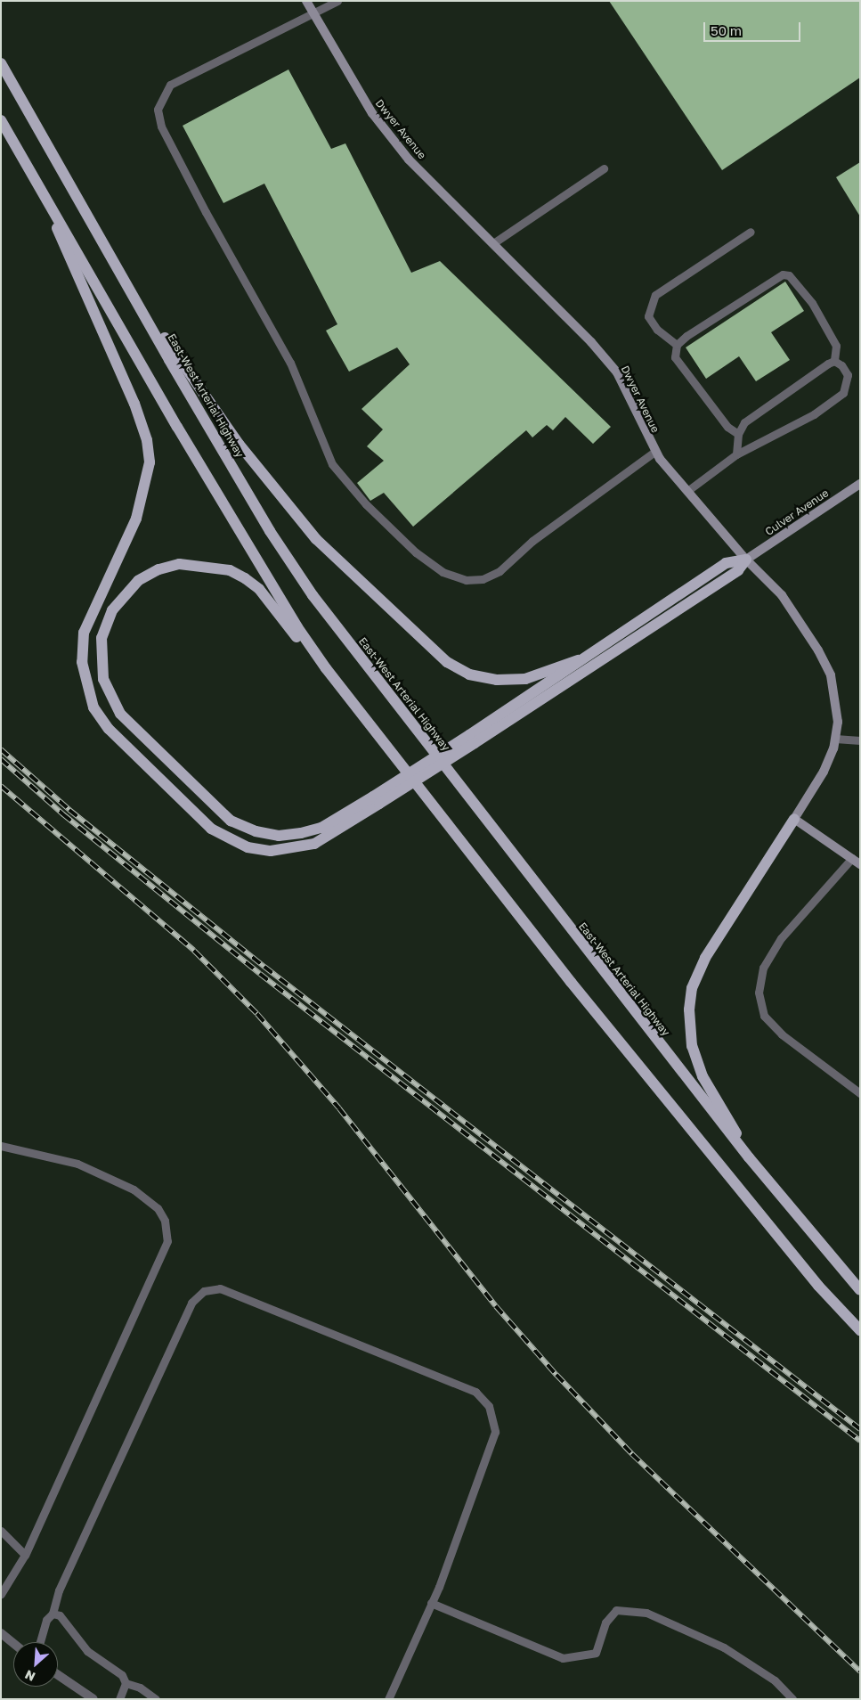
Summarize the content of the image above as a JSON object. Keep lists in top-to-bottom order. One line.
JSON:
{"streets":{"main road":["East-West Arterial Highway"],"street":["Dwyer Avenue","Culver Avenue"]},"crossings":[["Dwyer Avenue","Culver Avenue"]],"scale_bar":"50 m","north":"bottom left"}
